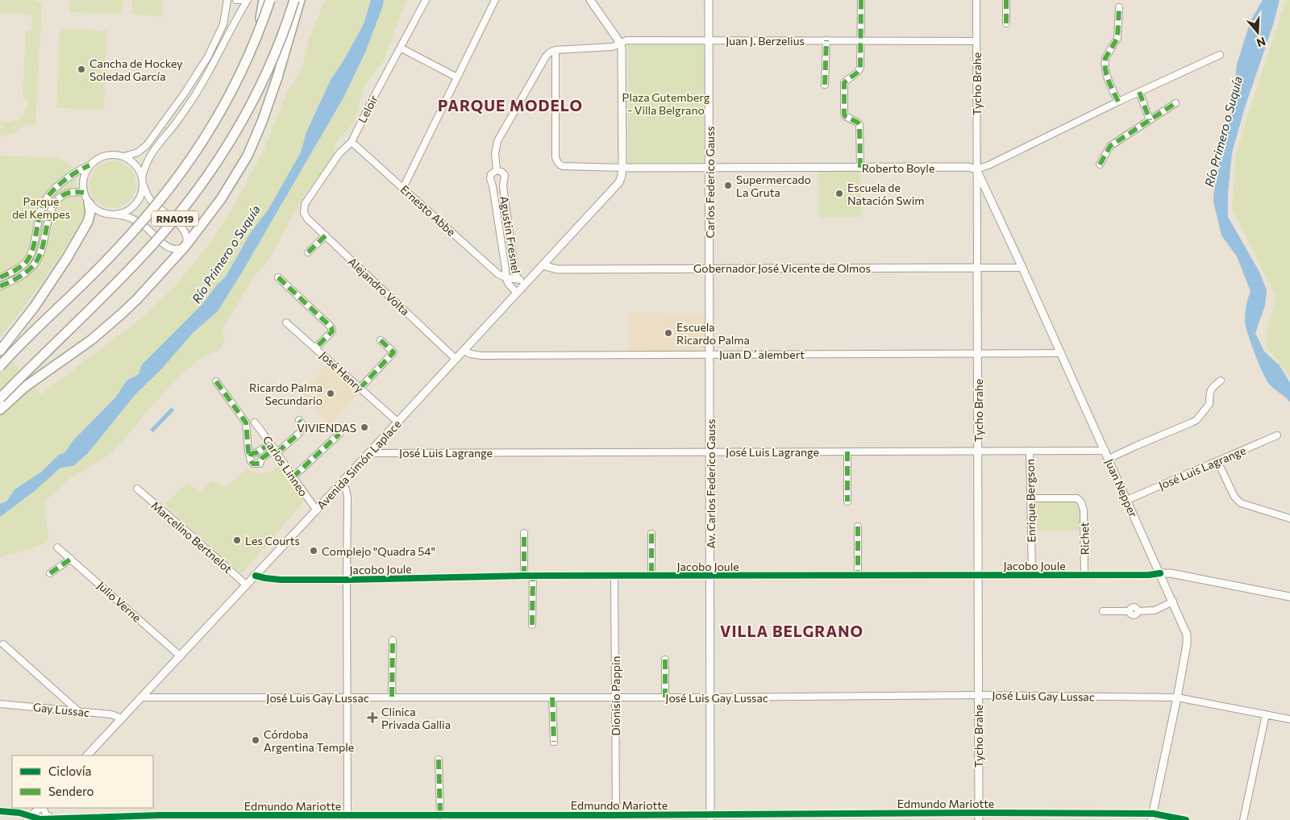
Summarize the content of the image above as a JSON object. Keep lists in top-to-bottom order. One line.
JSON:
{"streets":{"highway":["RNA019"],"main road":["Tycho Brahe","Roberto Boyle","Carlos Federico Gauss","Gobernador José Vicente de Olmos","Avenida Simón Laplace","Av. Carlos Federico Gauss","Juan Nepper","Jacobo Joule"],"street":["Juan J. Berzelius","Leloir","Ernesto Abbe","Agustin Fresnel","Alejandro Volta","Juan D´alembert","José Henry","José Luis Lagrange","Carlos Linneo","Enrique Bergson","Marcelino Bertnelot","Richet","Julio Verne","Dionisio Pappin","José Luis Gay Lussac","Gay Lussac","Edmundo Mariotte"]},"crossings":[["Juan J. Berzelius","Tycho Brahe"],["Juan J. Berzelius","Carlos Federico Gauss"],["Juan J. Berzelius","Agustin Fresnel"],["Tycho Brahe","Roberto Boyle"],["Tycho Brahe","Gobernador José Vicente de Olmos"],["Tycho Brahe","Juan D´alembert"],["Tycho Brahe","José Luis Lagrange"],["Tycho Brahe","Juan Nepper"],["Tycho Brahe","Jacobo Joule"],["Tycho Brahe","José Luis Gay Lussac"],["Tycho Brahe","Edmundo Mariotte"],["Leloir","Ernesto Abbe"],["Leloir","Alejandro Volta"],["Roberto Boyle","Carlos Federico Gauss"],["Roberto Boyle","Avenida Simón Laplace"],["Roberto Boyle","Juan Nepper"],["Carlos Federico Gauss","Gobernador José Vicente de Olmos"],["Carlos Federico Gauss","Av. Carlos Federico Gauss"],["Ernesto Abbe","Agustin Fresnel"],["Ernesto Abbe","Avenida Simón Laplace"],["Gobernador José Vicente de Olmos","Avenida Simón Laplace"],["Gobernador José Vicente de Olmos","Av. Carlos Federico Gauss"],["Gobernador José Vicente de Olmos","Juan Nepper"],["Alejandro Volta","Avenida Simón Laplace"],["Juan D´alembert","Avenida Simón Laplace"],["Juan D´alembert","Av. Carlos Federico Gauss"],["Juan D´alembert","Juan Nepper"],["José Henry","Avenida Simón Laplace"],["José Luis Lagrange","Avenida Simón Laplace"],["José Luis Lagrange","Av. Carlos Federico Gauss"],["José Luis Lagrange","Juan Nepper"],["José Luis Lagrange","Enrique Bergson"],["Avenida Simón Laplace","Carlos Linneo"],["Avenida Simón Laplace","Marcelino Bertnelot"],["Avenida Simón Laplace","Jacobo Joule"],["Avenida Simón Laplace","Julio Verne"],["Avenida Simón Laplace","José Luis Gay Lussac"],["Avenida Simón Laplace","Gay Lussac"],["Av. Carlos Federico Gauss","Jacobo Joule"],["Av. Carlos Federico Gauss","José Luis Gay Lussac"],["Av. Carlos Federico Gauss","Edmundo Mariotte"],["Juan Nepper","Jacobo Joule"],["Juan Nepper","José Luis Gay Lussac"],["Juan Nepper","Edmundo Mariotte"],["Enrique Bergson","Richet"],["Enrique Bergson","Jacobo Joule"],["Richet","Jacobo Joule"],["Jacobo Joule","Dionisio Pappin"],["Dionisio Pappin","José Luis Gay Lussac"],["Dionisio Pappin","Edmundo Mariotte"]],"districts":["PARQUE MODELO","VILLA BELGRANO"],"water":["Río Primero o Suquía"],"parks":["Plaza Gutemberg - Villa Belgrano","Parque del Kempes"],"places":{"other":["Cancha de Hockey Soledad García","Supermercado La Gruta","Escuela de Natación Swim","Escuela Ricardo Palma","Ricardo Palma Secundario","VIVIENDAS","Les Courts","Complejo \"Quadra 54\"","Córdoba Argentina Temple"],"health":["Clinica Privada Gallia"]},"legend":["Ciclovía","Sendero"],"north":"bottom"}
